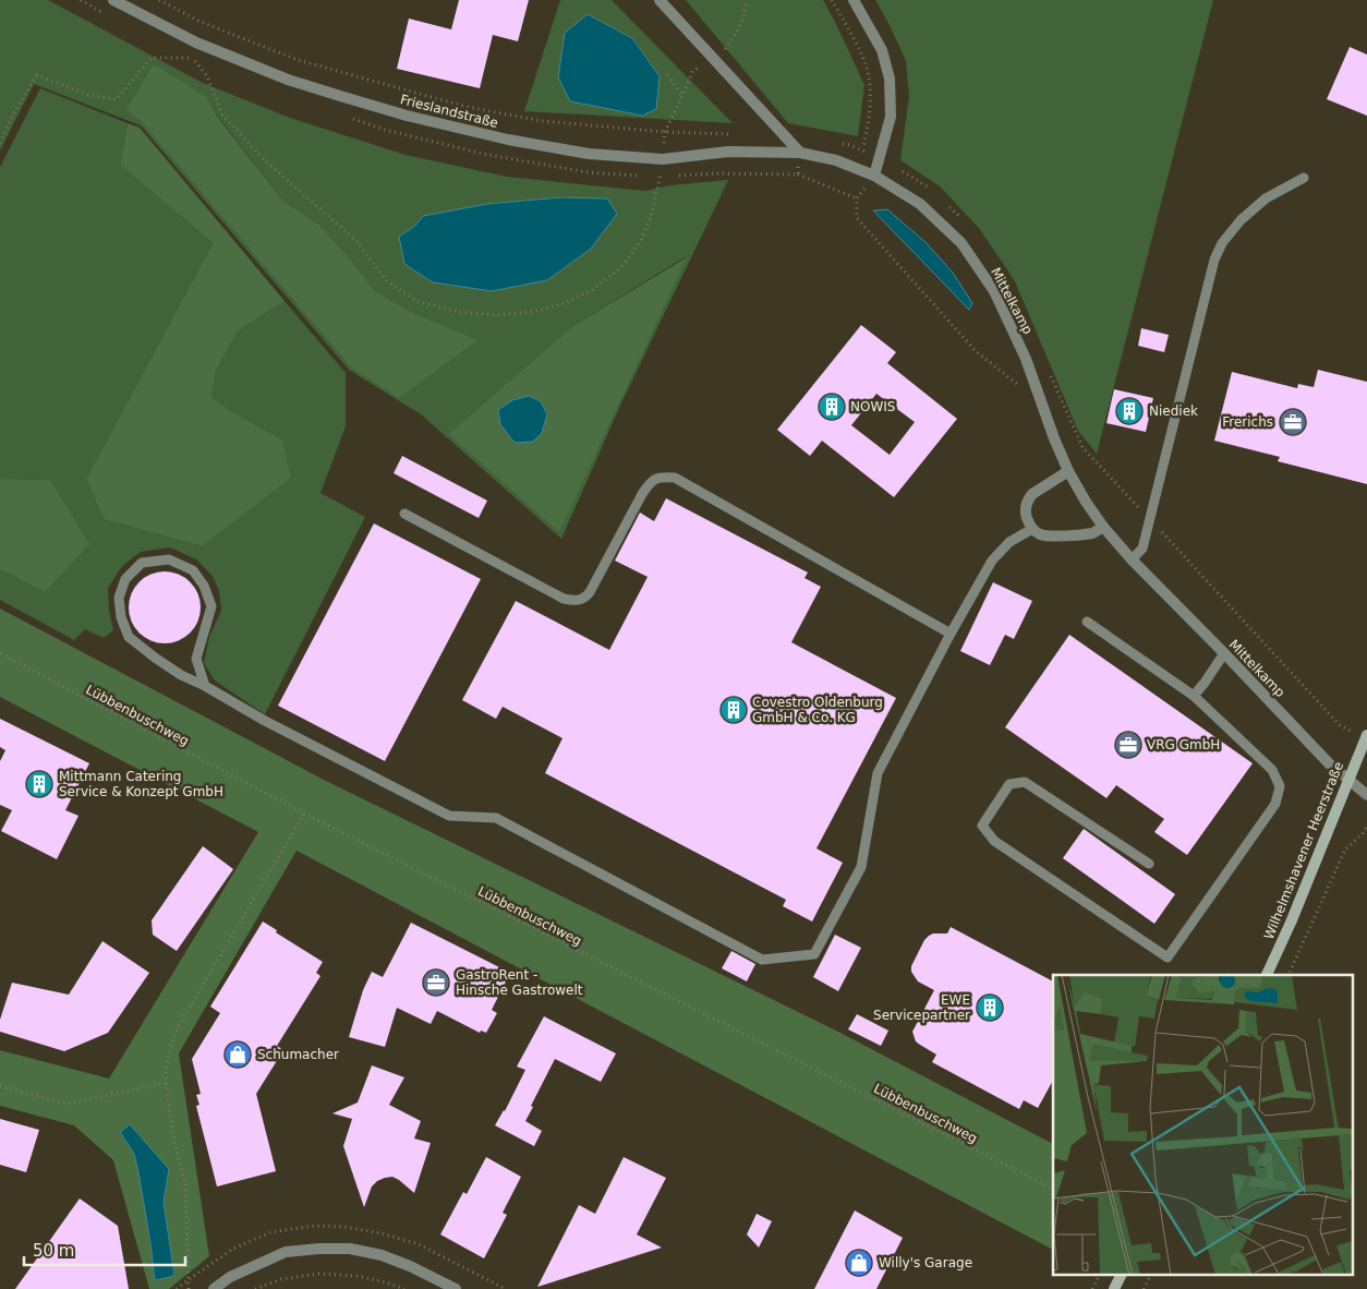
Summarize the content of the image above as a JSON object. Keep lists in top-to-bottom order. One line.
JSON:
{"streets":{"street":["Frieslandstraße","Mittelkamp","Wilhelmshavener Heerstraße"],"path":["Lübbenbuschweg"]},"crossings":[["Frieslandstraße","Mittelkamp"],["Mittelkamp","Wilhelmshavener Heerstraße"]],"places":{"building":["NOWIS","Niediek","Covestro Oldenburg GmbH & Co. KG","Mittmann Catering Service & Konzept GmbH","EWE Servicepartner"],"office":["Frerichs","VRG GmbH","GastroRent - Hinsche Gastrowelt"],"shop":["Schumacher","Willy's Garage"]},"scale_bar":"50 m"}
